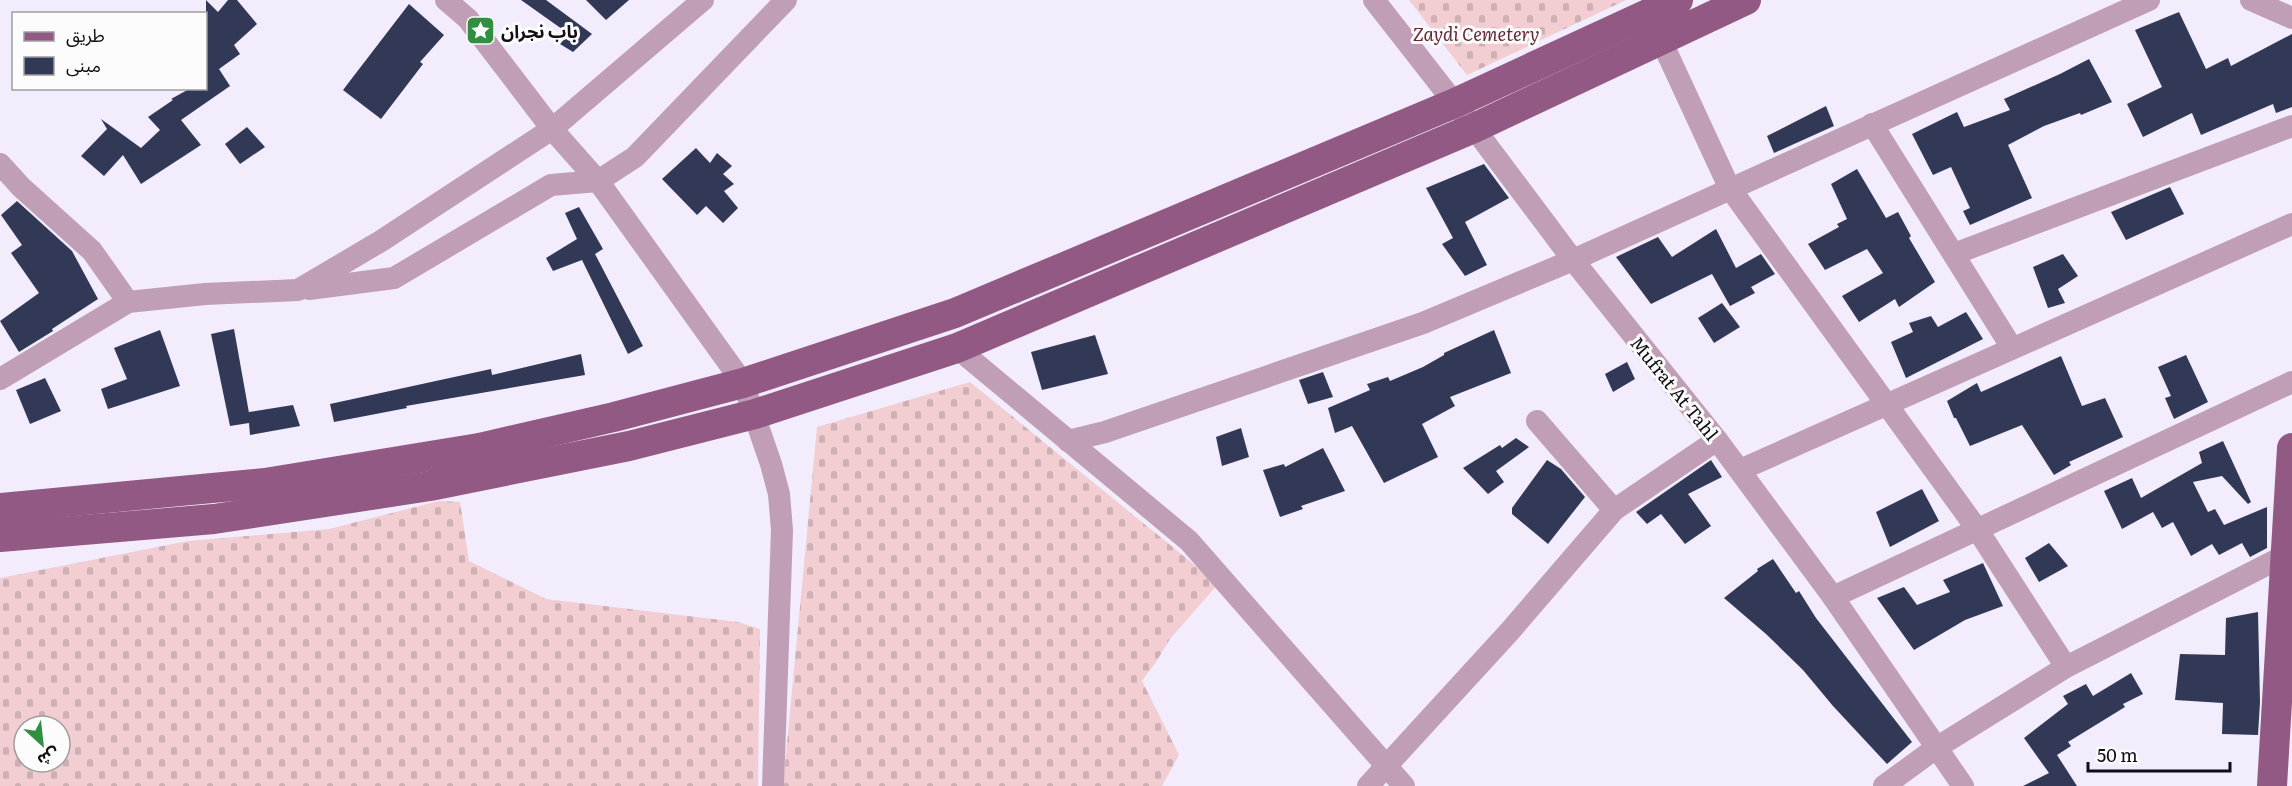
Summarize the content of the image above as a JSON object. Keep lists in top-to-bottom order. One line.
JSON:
{"streets":{"street":["Mufrat At Tahl"]},"parks":["Zaydi Cemetery"],"places":{"place":["باب نجران"]},"legend":["طريق","مبنى"],"scale_bar":"50 m","north":"bottom right"}
